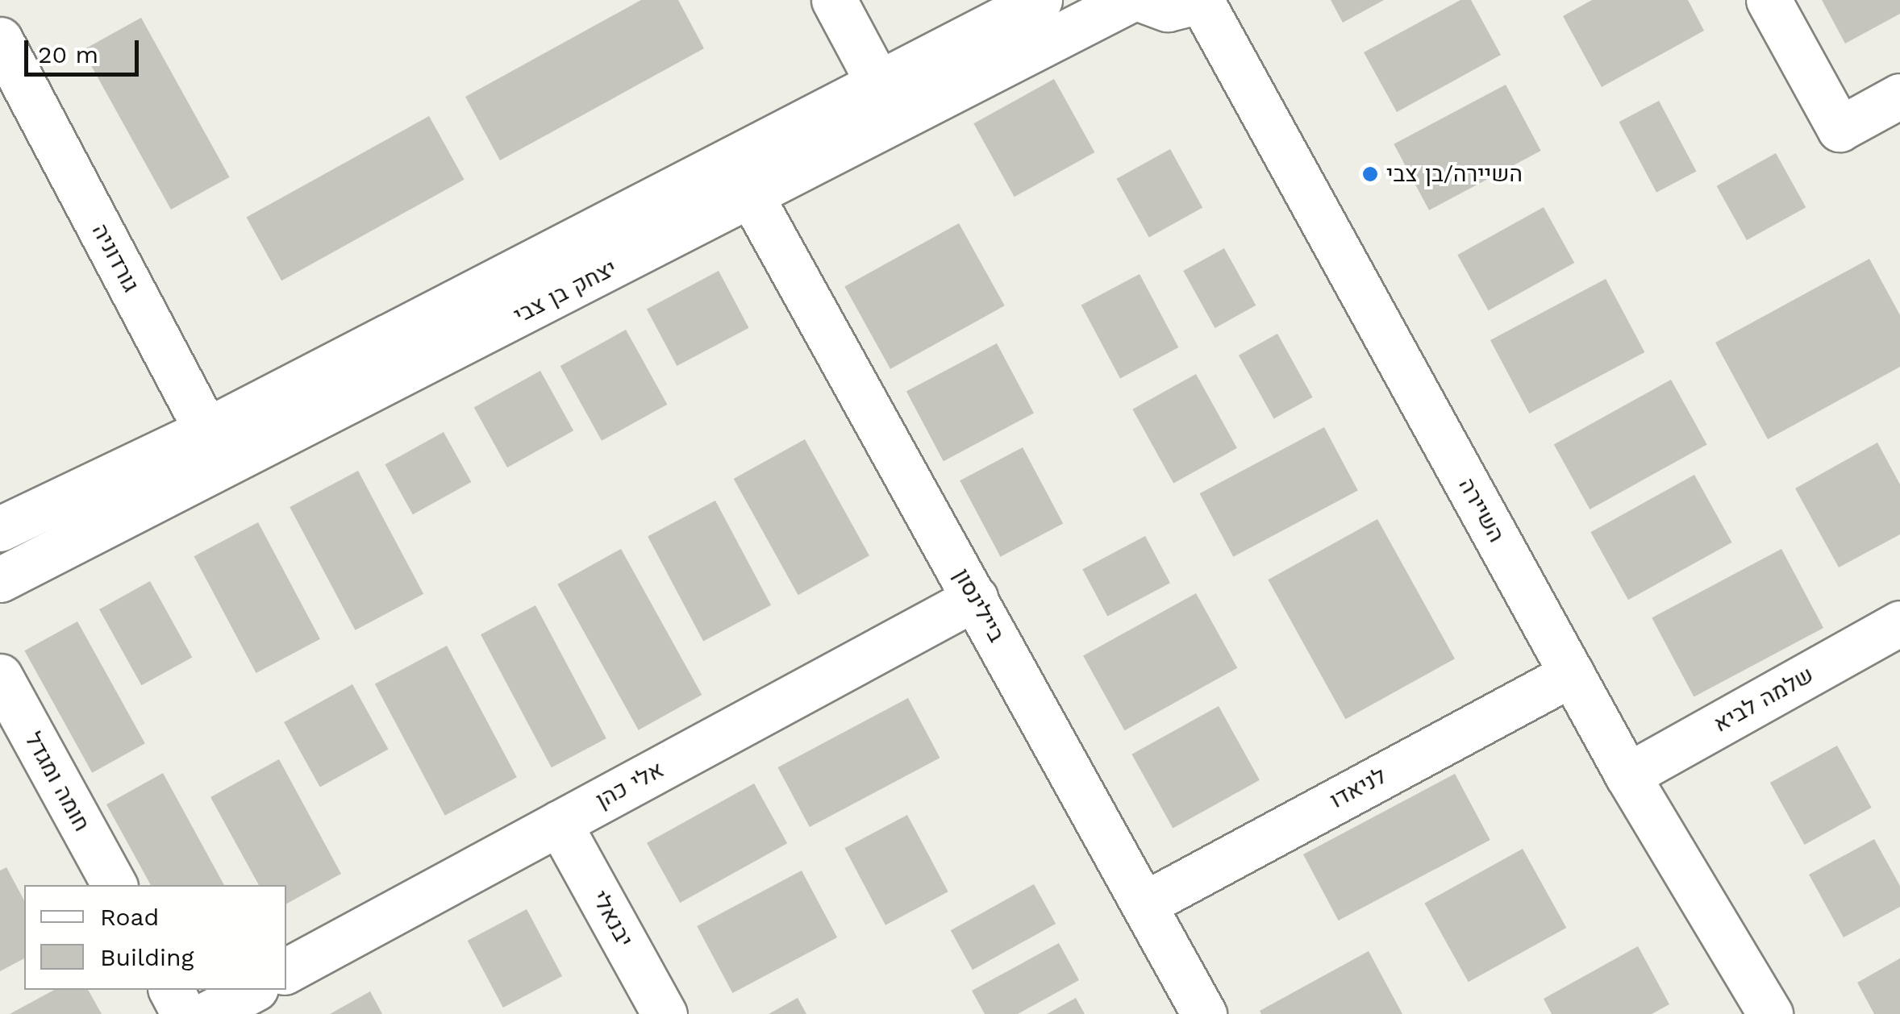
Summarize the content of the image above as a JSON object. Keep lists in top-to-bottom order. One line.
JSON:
{"streets":{"street":["גורדוניה","יצחק בן צבי","השיירה","ביילינסון","שלמה לביא","חומה ומגדל","אלי כהן","לניאדו","יבנאלי"]},"crossings":[["גורדוניה","יצחק בן צבי"],["יצחק בן צבי","ביילינסון"],["השיירה","שלמה לביא"],["השיירה","לניאדו"],["ביילינסון","אלי כהן"],["ביילינסון","לניאדו"],["אלי כהן","יבנאלי"]],"places":["השיירה/בן צבי"],"legend":["Road","Building"],"scale_bar":"20 m"}
